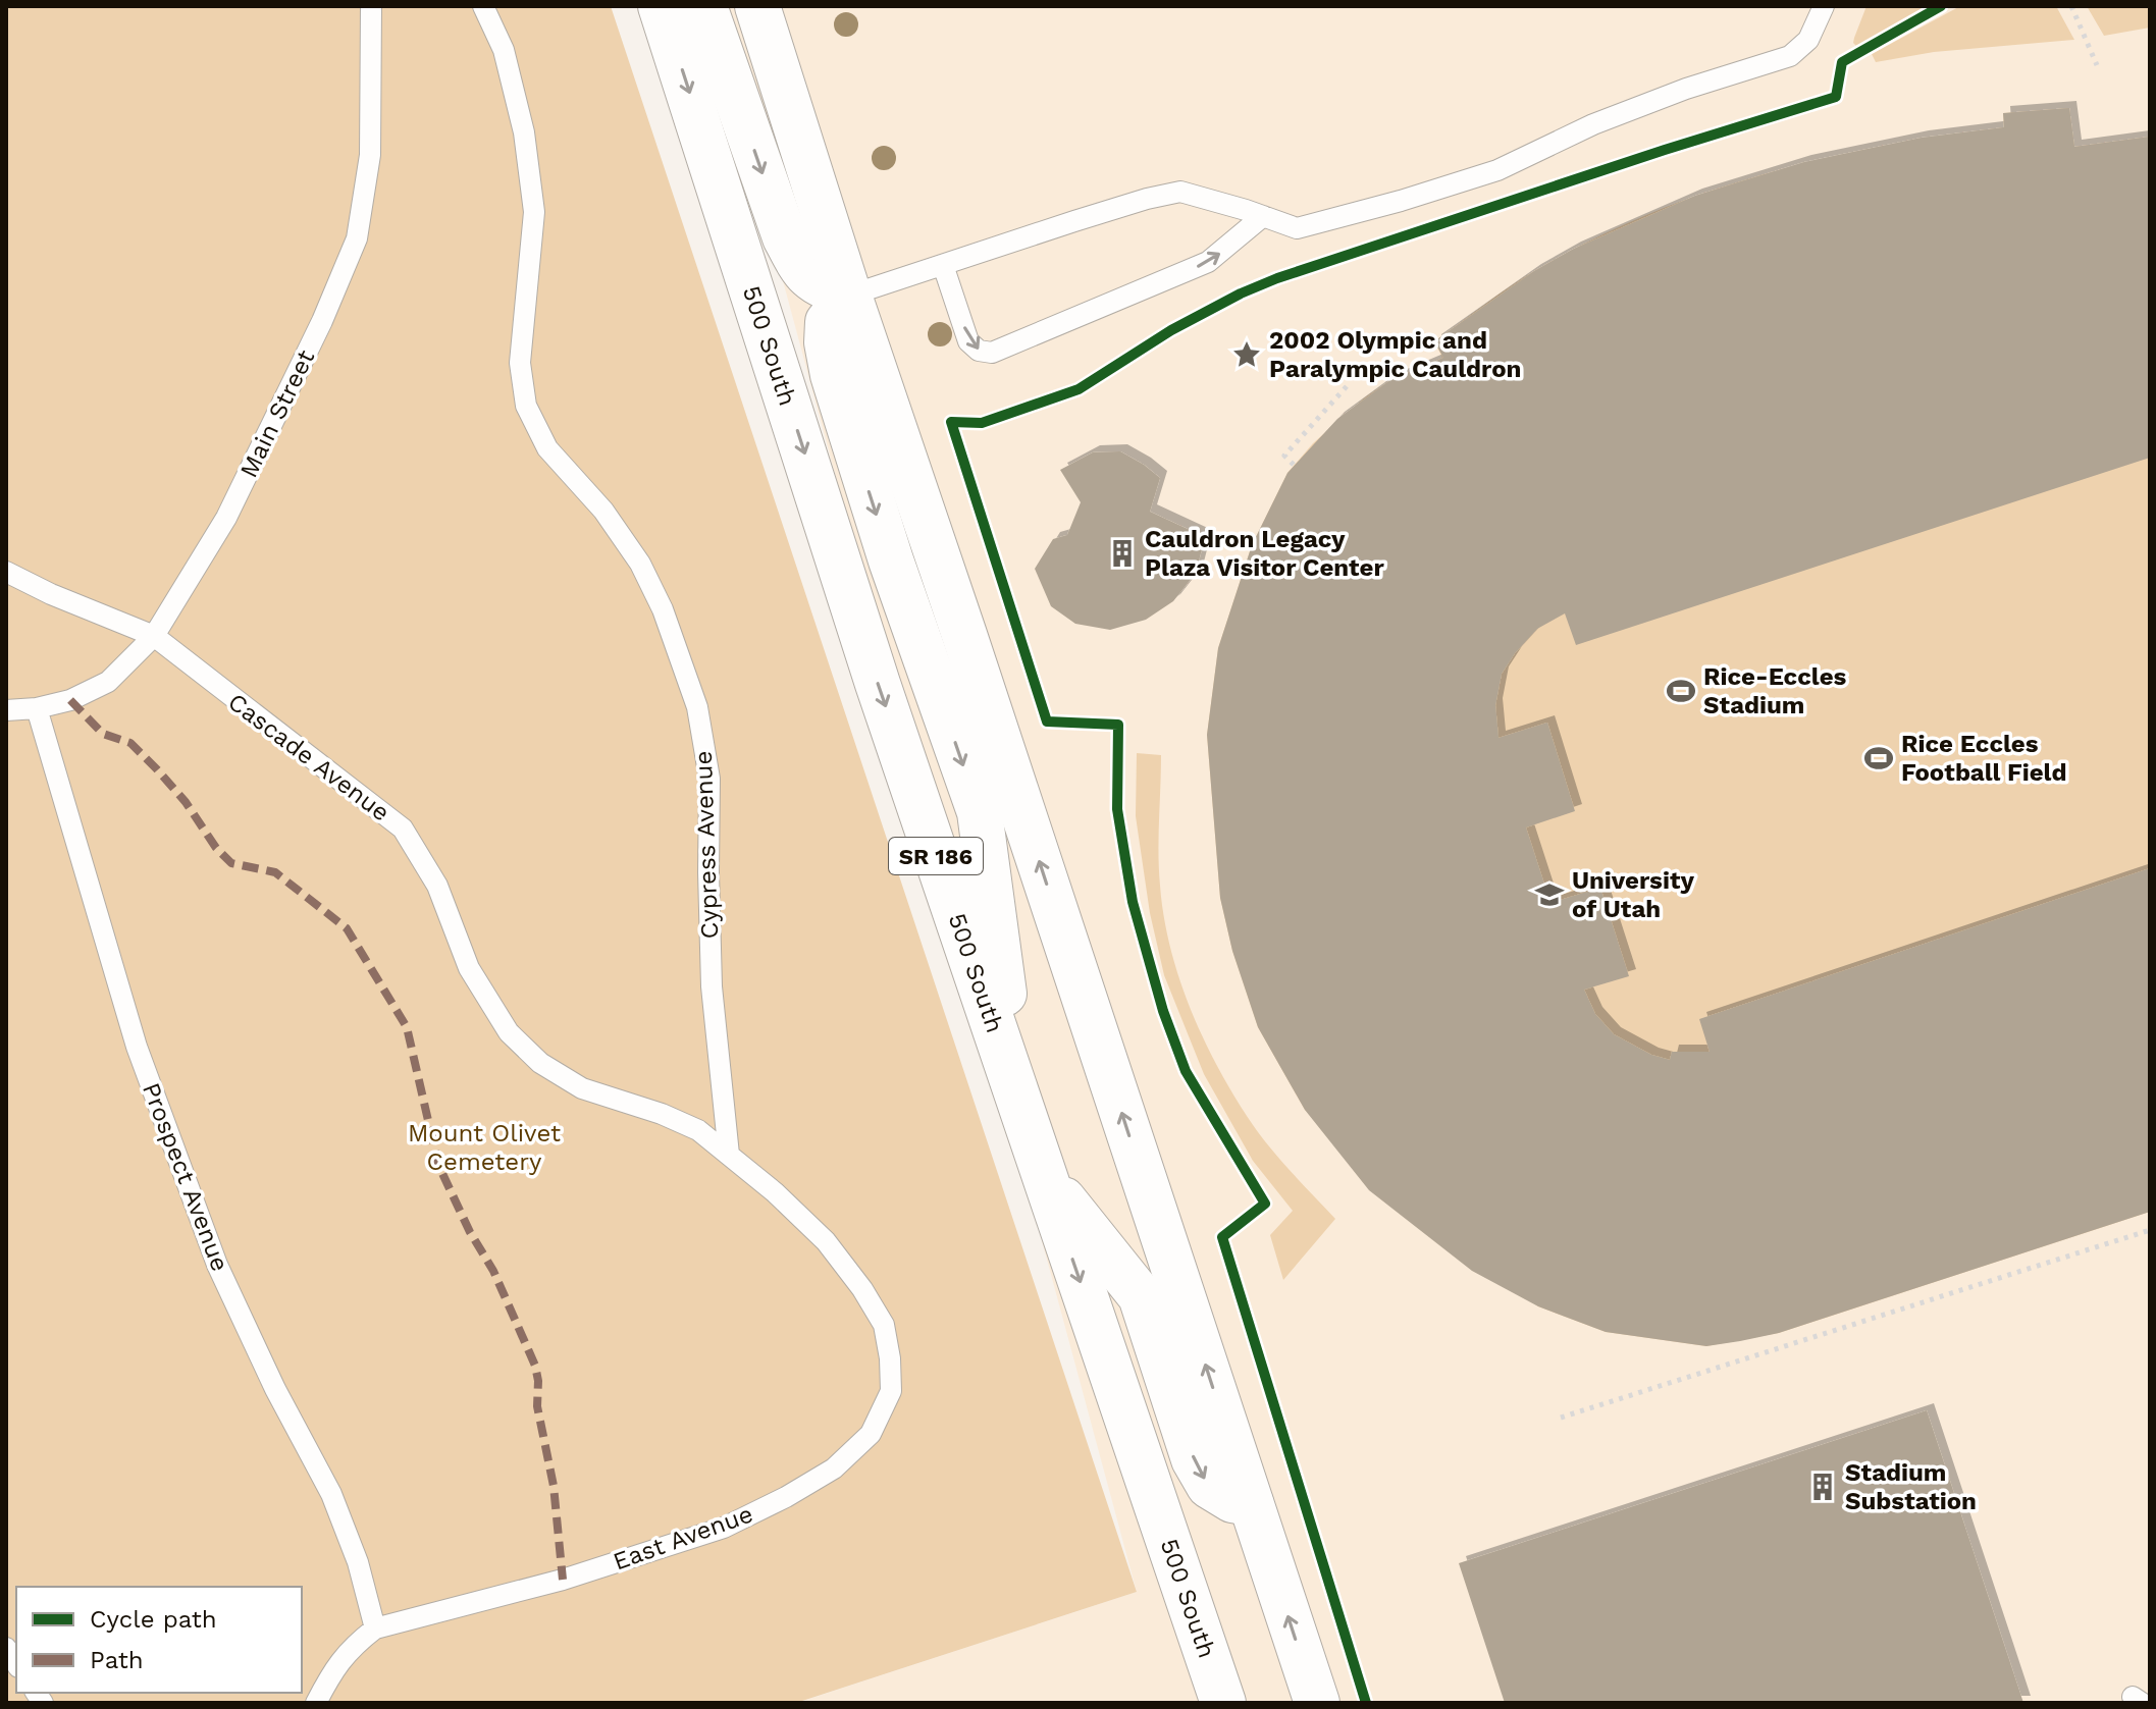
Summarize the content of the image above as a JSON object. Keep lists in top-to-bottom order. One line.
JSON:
{"streets":{"main road":["500 South","SR 186"],"lane":["Main Street","Cascade Avenue","Cypress Avenue","Prospect Avenue","East Avenue"]},"crossings":[["Main Street","Cascade Avenue"],["Main Street","Prospect Avenue"],["Cascade Avenue","Cypress Avenue"],["Cascade Avenue","East Avenue"],["Cypress Avenue","East Avenue"],["Prospect Avenue","East Avenue"]],"parks":["Mount Olivet Cemetery"],"places":{"place":["2002 Olympic and Paralympic Cauldron"],"building":["Cauldron Legacy Plaza Visitor Center","Stadium Substation"],"sports":["Rice-Eccles Stadium","Rice Eccles Football Field"],"school or university":["University of Utah"]},"legend":["Cycle path","Path"]}
